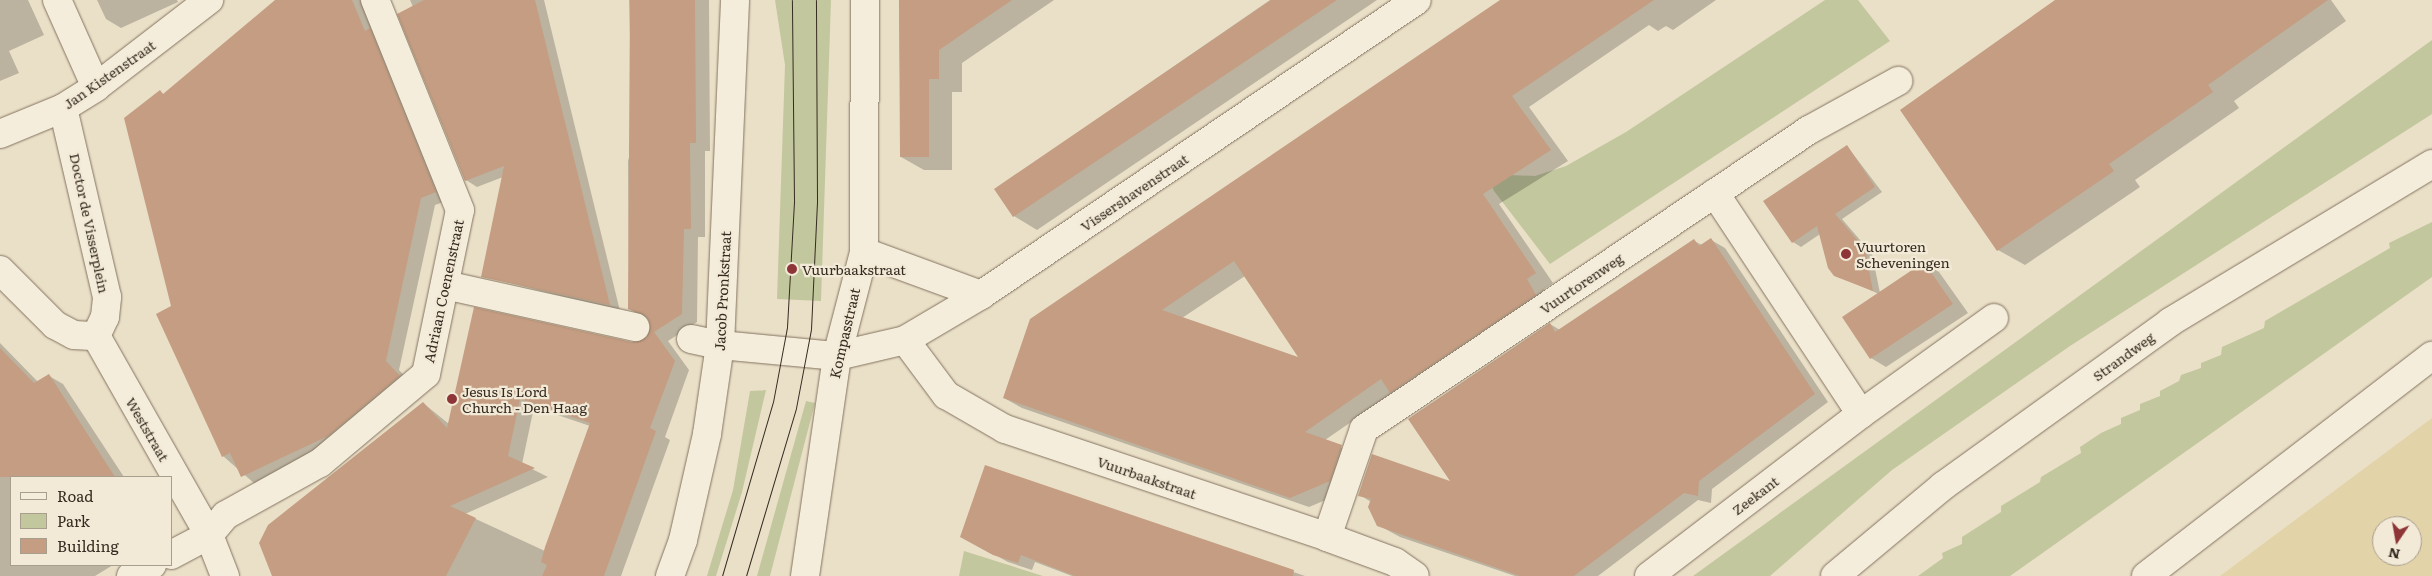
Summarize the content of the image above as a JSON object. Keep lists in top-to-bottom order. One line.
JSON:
{"streets":{"street":["Jan Kistenstraat","Vissershavenstraat","Doctor de Visserplein","Vuurtorenweg","Adriaan Coenenstraat","Jacob Pronkstraat","Kompasstraat","Strandweg","Weststraat","Vuurbaakstraat","Zeekant"]},"crossings":[["Jan Kistenstraat","Doctor de Visserplein"],["Vissershavenstraat","Kompasstraat"],["Vissershavenstraat","Vuurbaakstraat"],["Doctor de Visserplein","Weststraat"],["Vuurtorenweg","Vuurbaakstraat"],["Adriaan Coenenstraat","Weststraat"]],"places":["Vuurtoren Scheveningen","Vuurbaakstraat","Jesus Is Lord Church - Den Haag"],"legend":["Road","Park","Building"],"north":"bottom"}
